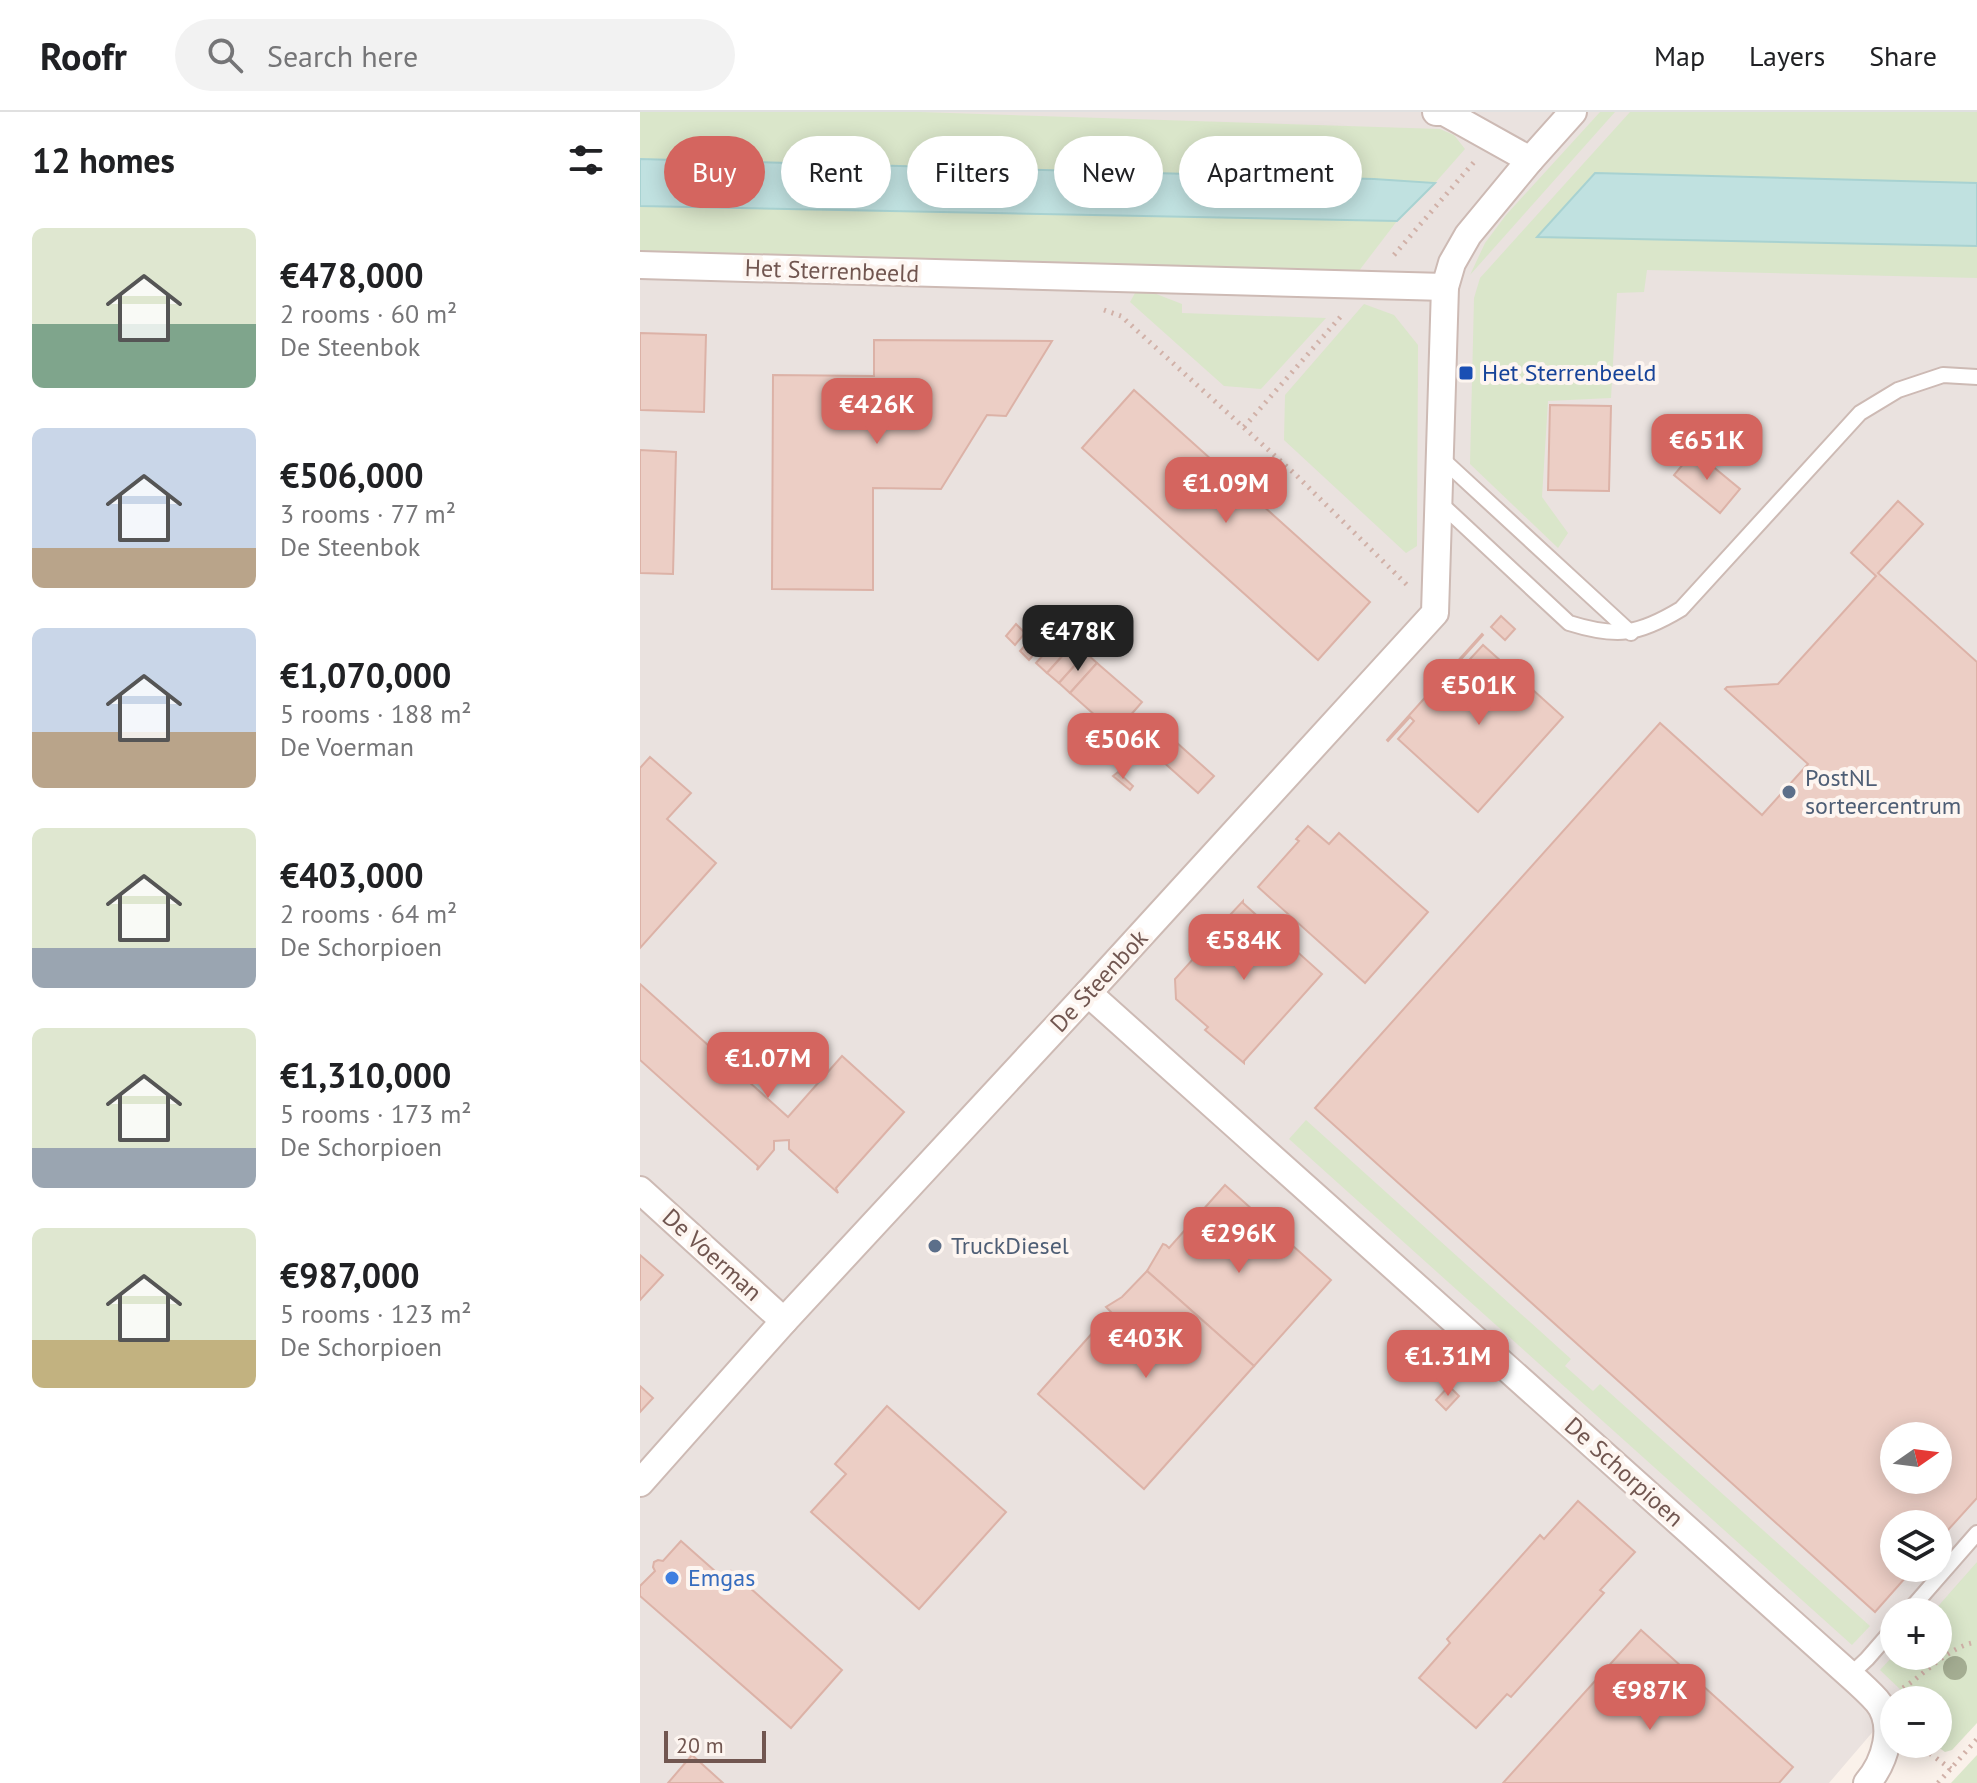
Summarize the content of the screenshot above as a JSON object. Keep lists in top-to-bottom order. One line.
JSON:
{"streets":{"street":["Het Sterrenbeeld","De Steenbok","De Voerman","De Schorpioen"]},"crossings":[["De Steenbok","De Voerman"],["De Steenbok","De Schorpioen"]],"places":{"transit":["Het Sterrenbeeld"],"other":["PostNL sorteercentrum","TruckDiesel","Emgas"]},"scale_bar":"20 m","north":"right","page":{"header":"Roofr","search":"Search here","nav":["Map","Layers","Share"],"heading":"12 homes","chip":["Buy","Rent","Filters","New","Apartment"],"list":[{"name":"€478,000","note":"2 rooms · 60 m² · De Steenbok"},{"name":"€506,000","note":"3 rooms · 77 m² · De Steenbok"},{"name":"€1,070,000","note":"5 rooms · 188 m² · De Voerman"},{"name":"€403,000","note":"2 rooms · 64 m² · De Schorpioen"},{"name":"€1,310,000","note":"5 rooms · 173 m² · De Schorpioen"},{"name":"€987,000","note":"5 rooms · 123 m² · De Schorpioen"}],"price":["€426K","€651K","€1.09M","€478K","€501K","€506K","€584K","€1.07M","€296K","€403K","€1.31M","€987K"],"map_buttons":["+","−"],"scale":"20 m"}}
